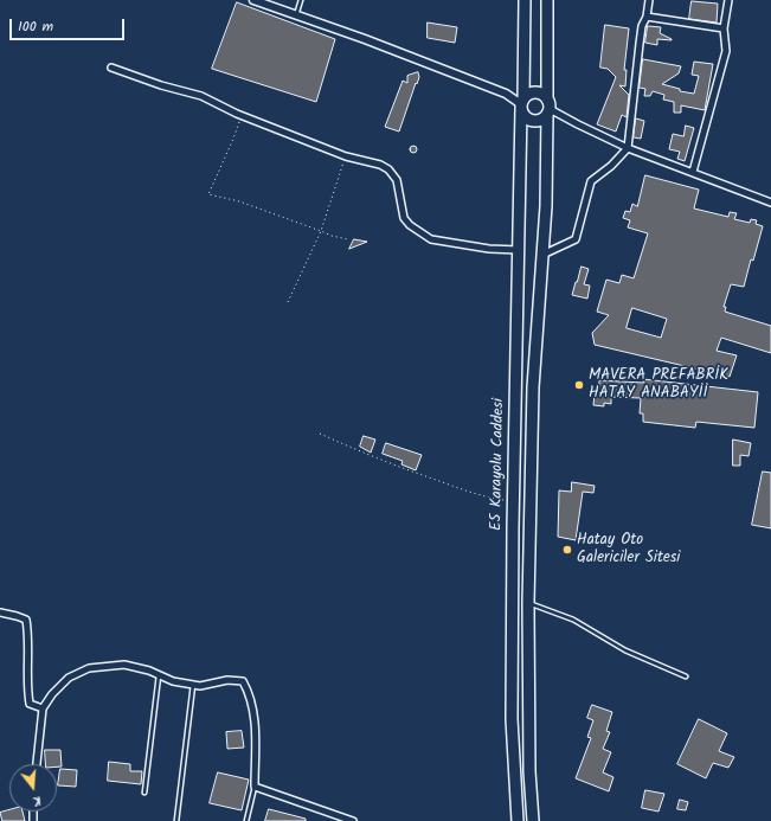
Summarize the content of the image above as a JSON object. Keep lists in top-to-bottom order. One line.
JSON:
{"streets":{"highway":["E5 Karayolu Caddesi"]},"places":["MAVERA PREFABRİK HATAY ANABAYİİ","Hatay Oto Galericiler Sitesi"],"scale_bar":"100 m","north":"bottom"}
